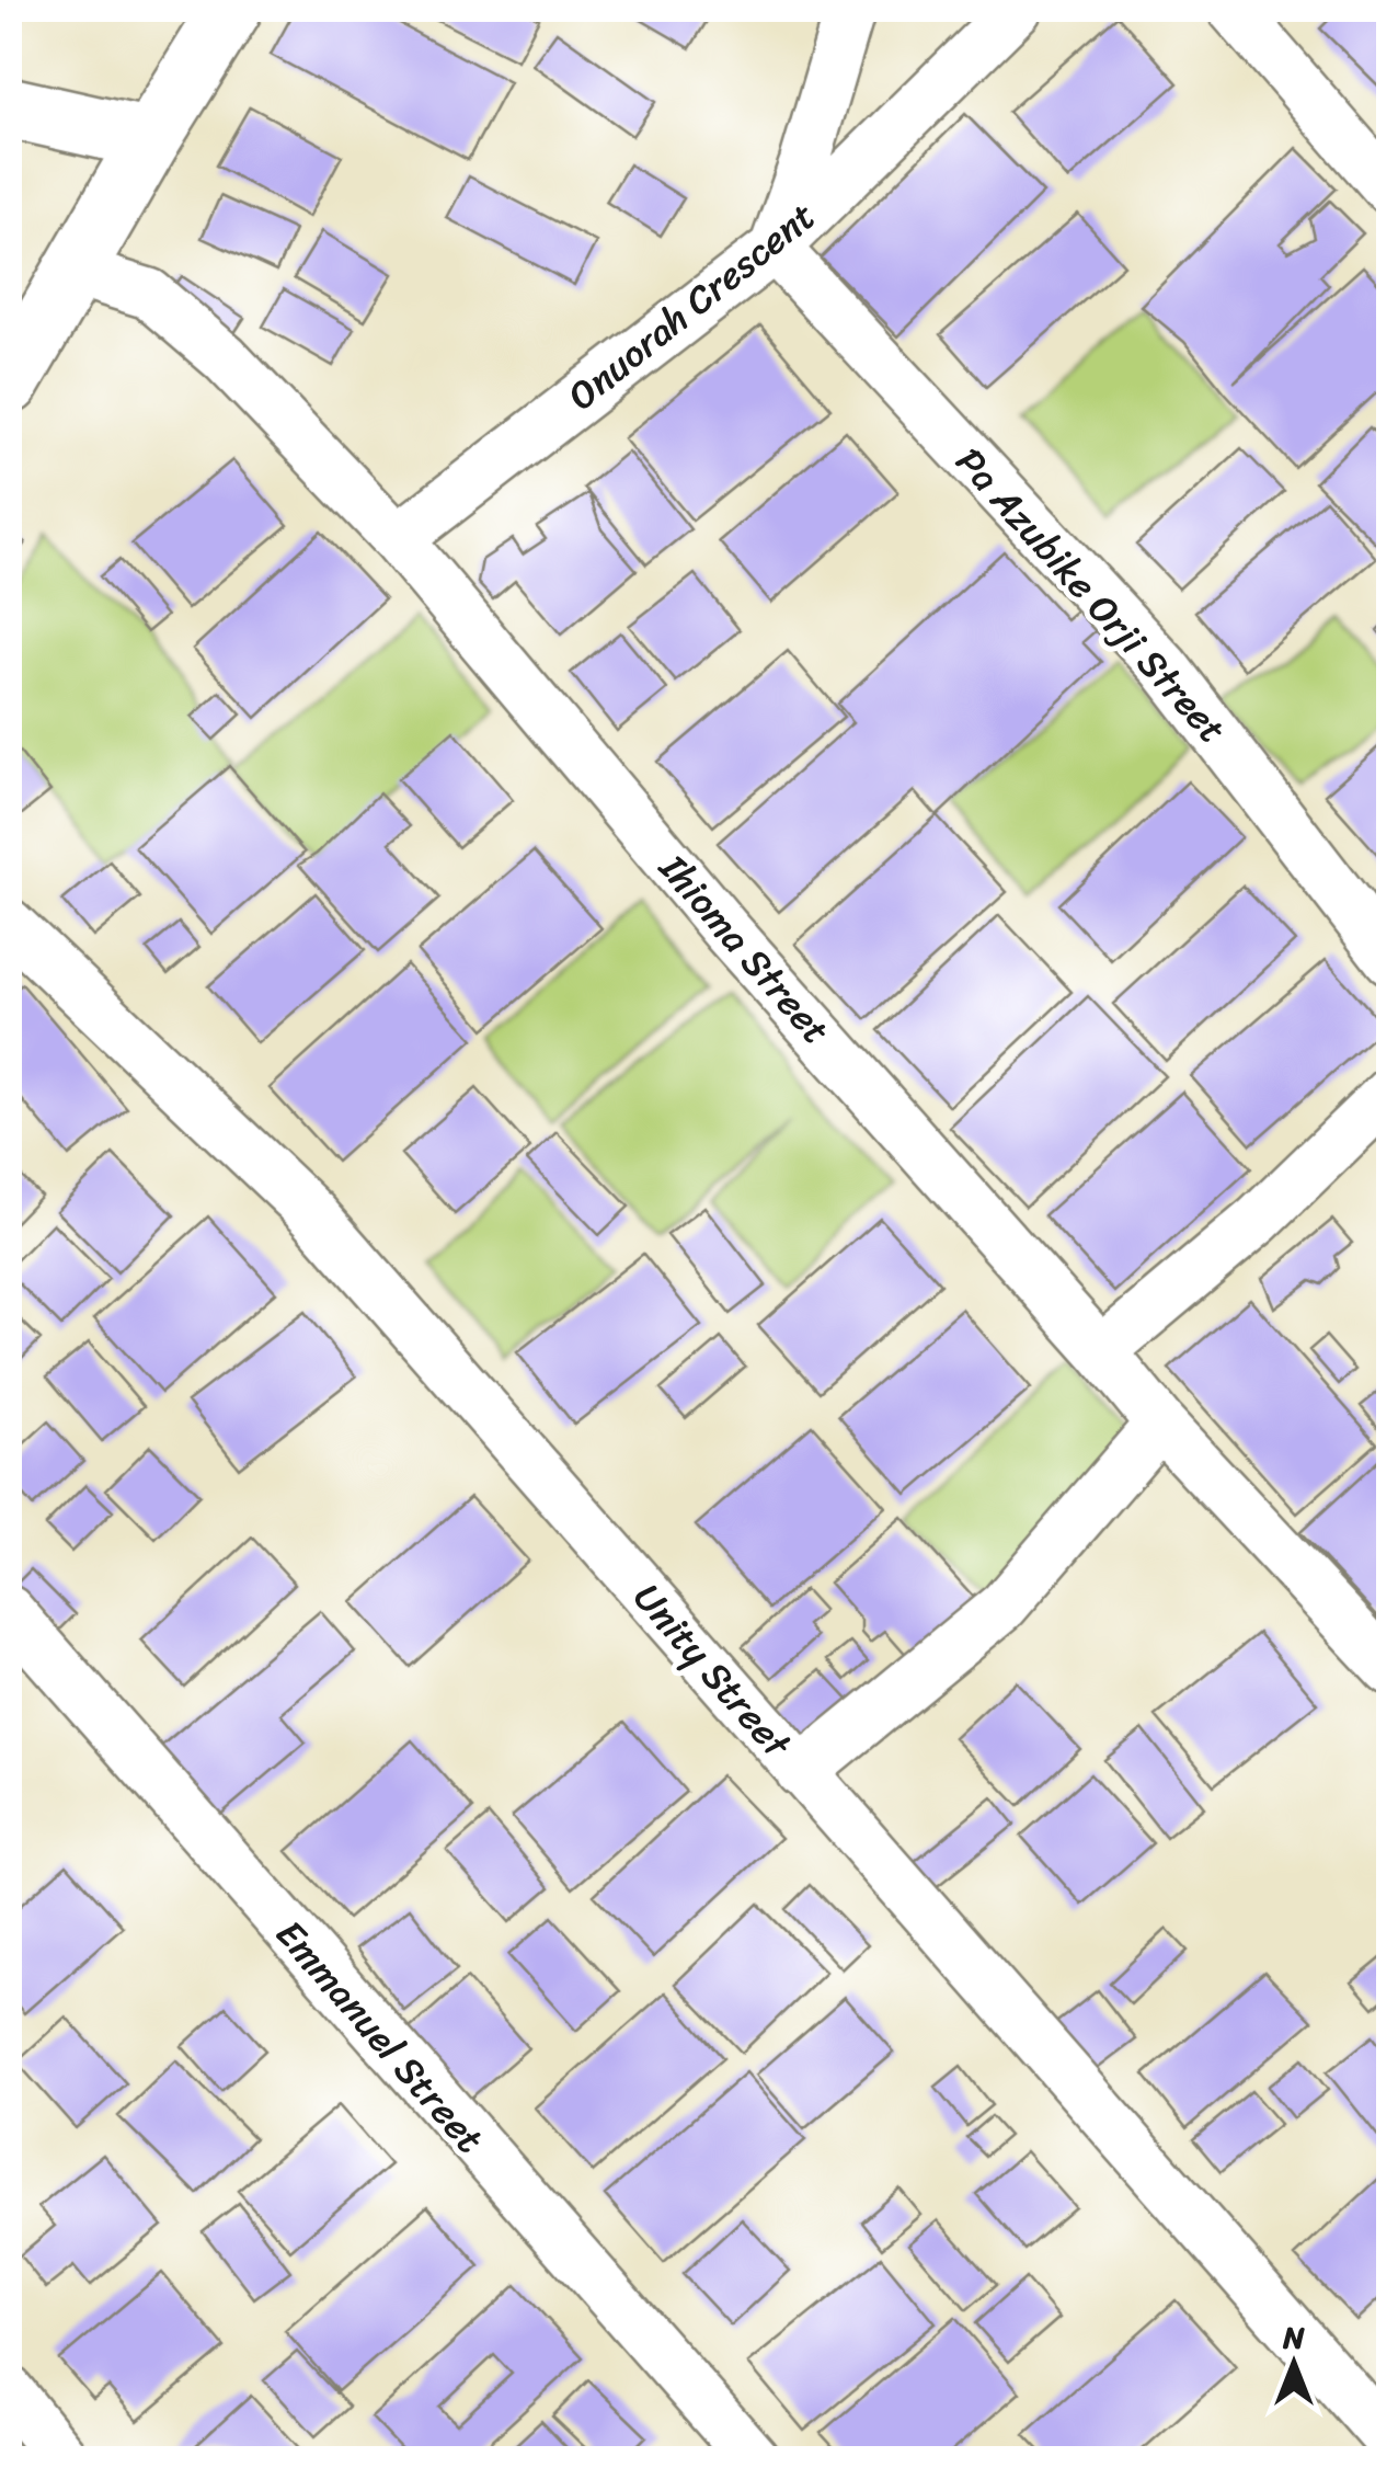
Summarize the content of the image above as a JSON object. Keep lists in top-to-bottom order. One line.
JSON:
{"streets":{"street":["Onuorah Crescent","Pa Azubike Orji Street","Ihioma Street","Unity Street","Emmanuel Street"]},"crossings":[["Onuorah Crescent","Pa Azubike Orji Street"],["Onuorah Crescent","Ihioma Street"]],"north":"top"}
